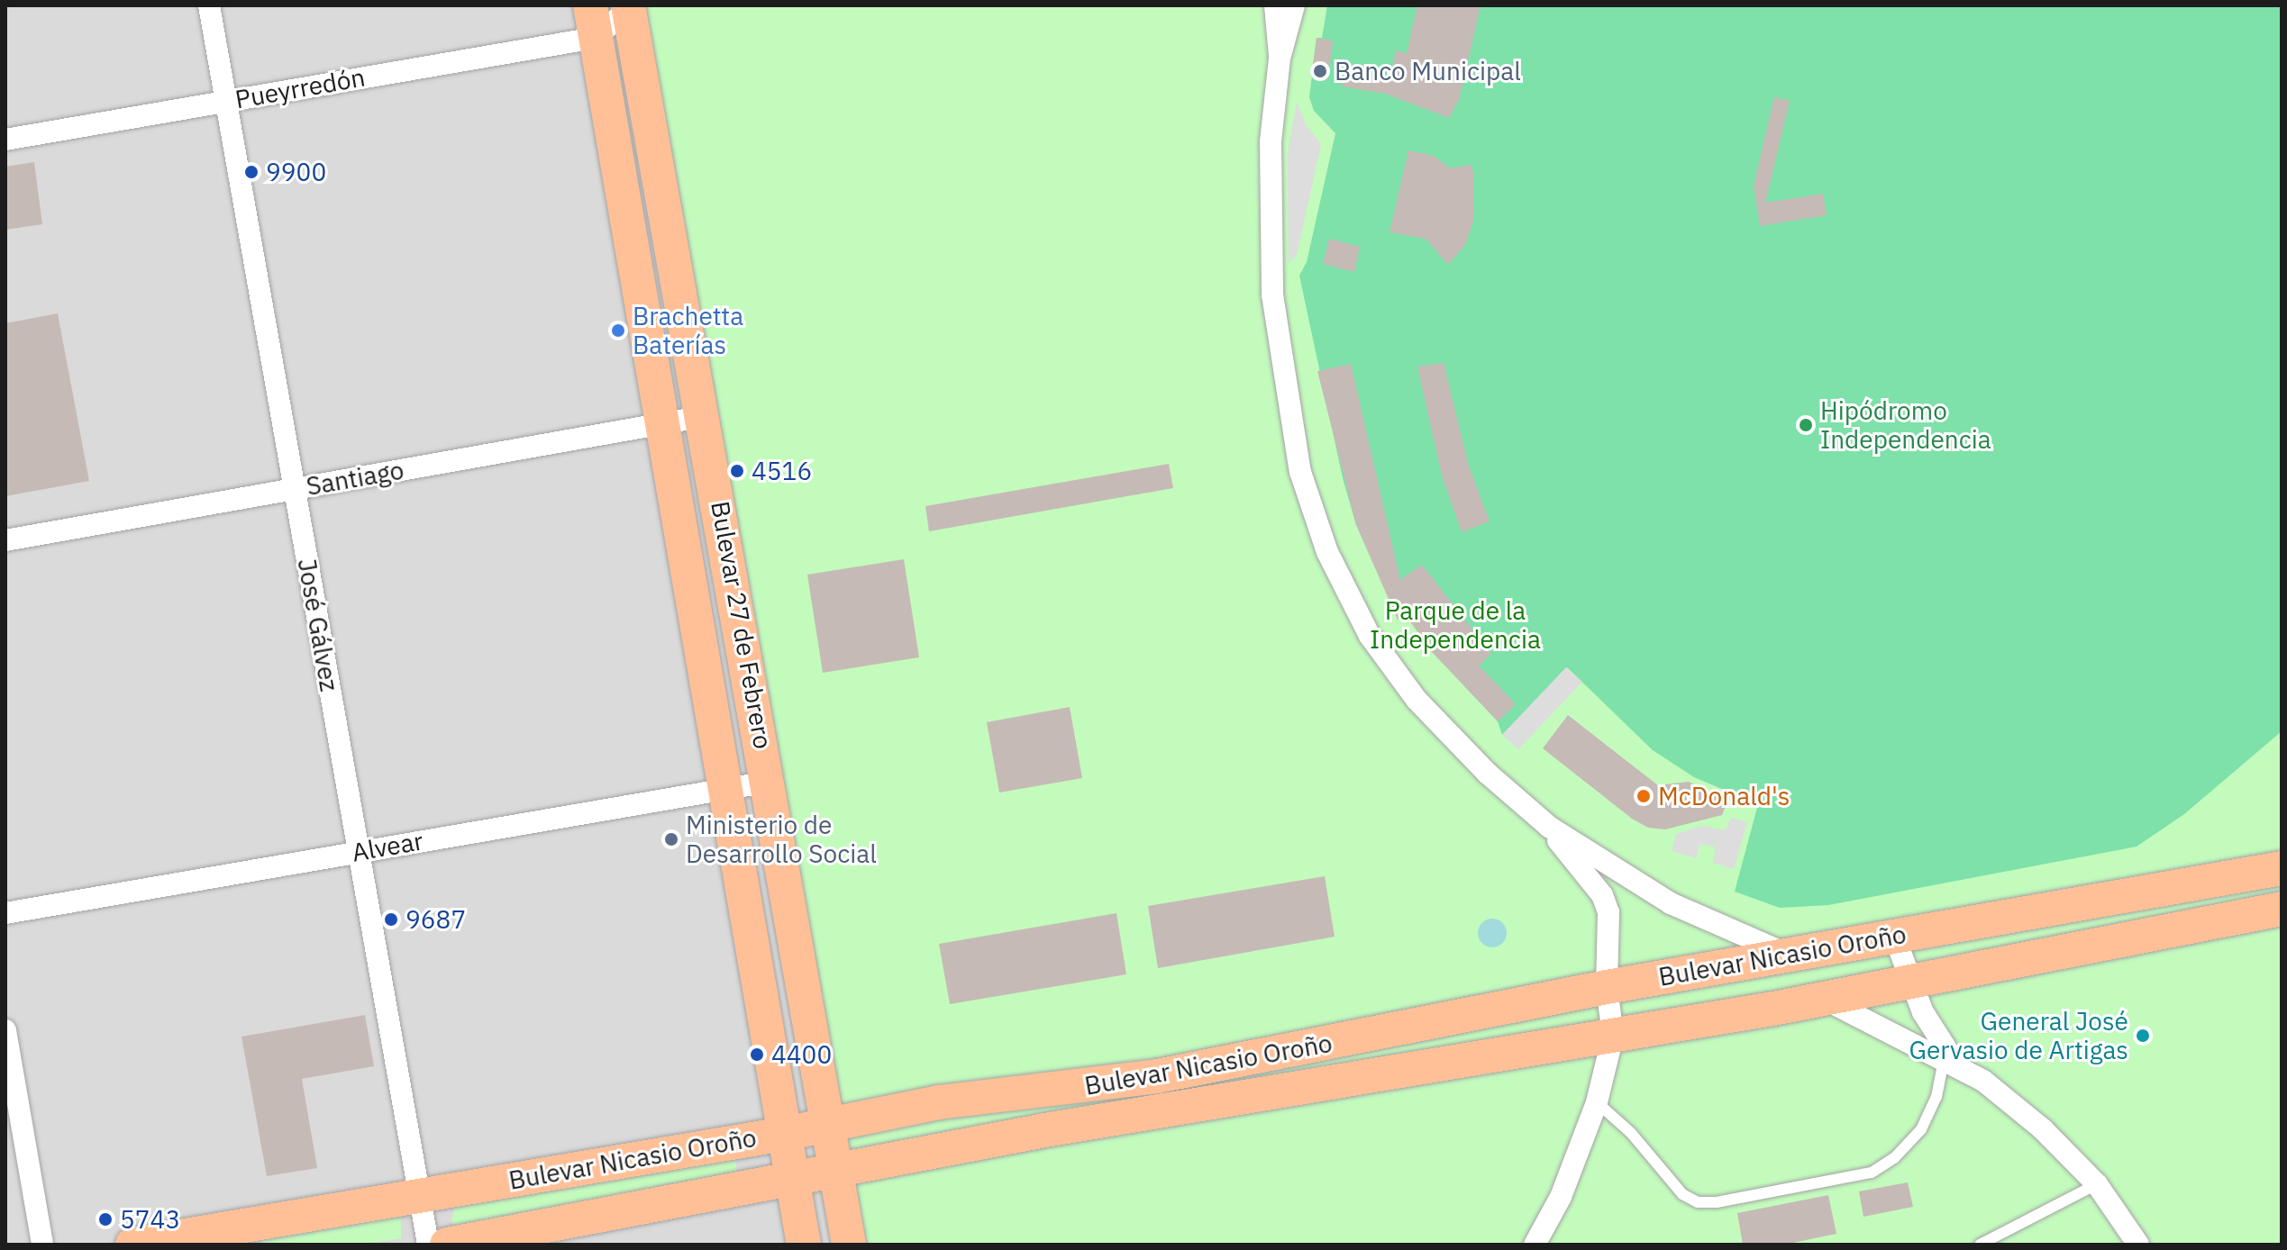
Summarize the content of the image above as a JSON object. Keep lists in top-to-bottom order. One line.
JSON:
{"streets":{"main road":["Bulevar 27 de Febrero","Bulevar Nicasio Oroño"],"street":["Pueyrredón","Santiago","José Gálvez","Alvear"]},"crossings":[["Pueyrredón","José Gálvez"],["Pueyrredón","Bulevar 27 de Febrero"],["Santiago","José Gálvez"],["Santiago","Bulevar 27 de Febrero"],["José Gálvez","Alvear"],["José Gálvez","Bulevar Nicasio Oroño"],["Bulevar 27 de Febrero","Alvear"],["Bulevar 27 de Febrero","Bulevar Nicasio Oroño"]],"parks":["Parque de la Independencia"],"places":["Banco Municipal","9900","Brachetta Baterías","Hipódromo Independencia","4516","McDonald's","Ministerio de Desarrollo Social","9687","General José Gervasio de Artigas","4400","5743"]}
